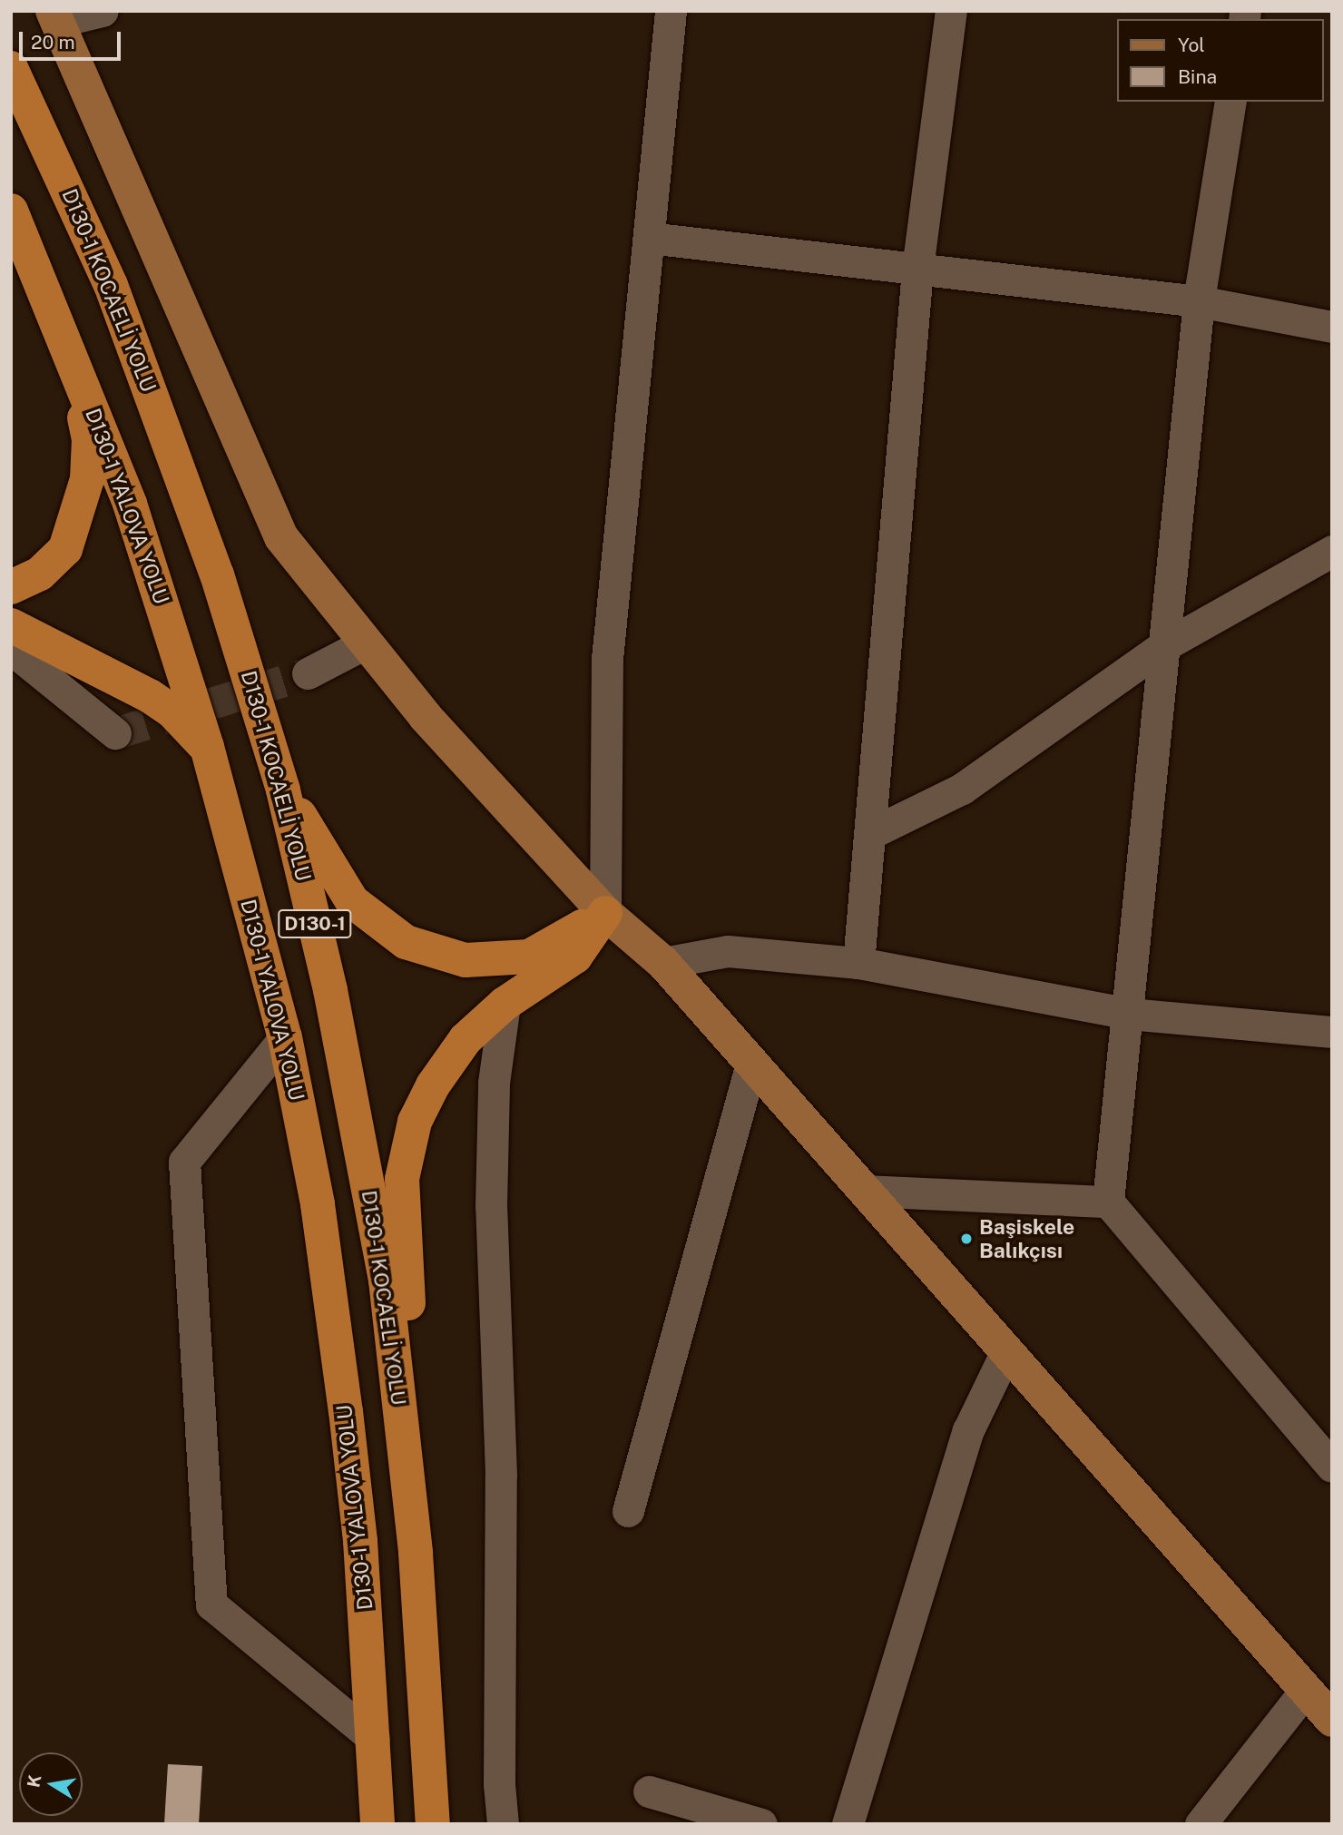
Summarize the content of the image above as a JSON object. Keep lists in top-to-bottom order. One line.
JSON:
{"streets":{"highway":["D130-1 KOCAELİ YOLU","D130-1 YALOVA YOLU","D130-1"]},"places":["Başiskele Balıkçısı"],"legend":["Yol","Bina"],"scale_bar":"20 m","north":"left"}
